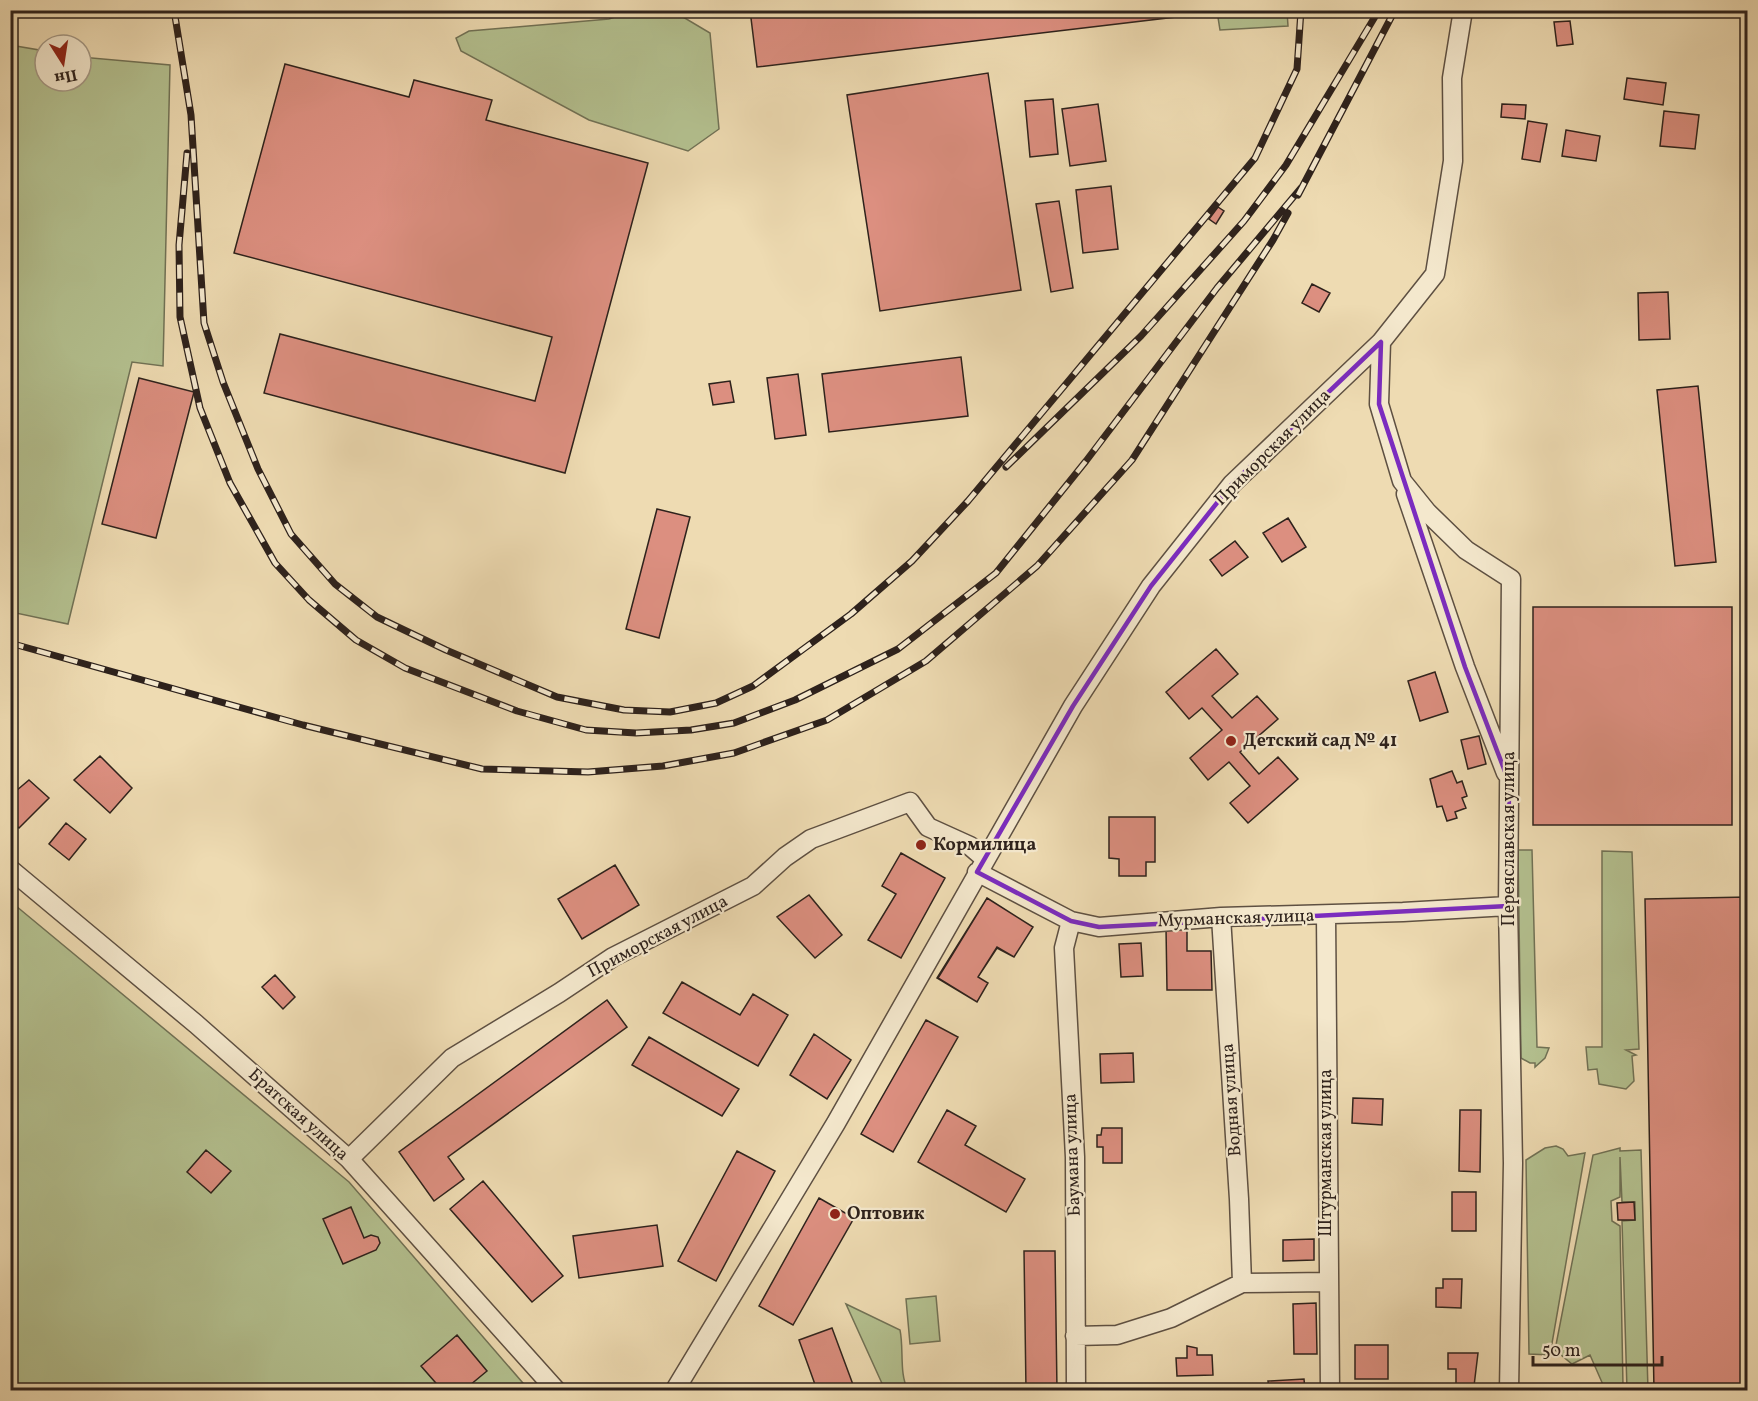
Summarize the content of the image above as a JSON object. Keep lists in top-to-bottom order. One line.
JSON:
{"streets":{"street":["Приморская улица","Переяславская улица","Мурманская улица","Водная улица","Братская улица","Штурманская улица","Баумана улица"]},"crossings":[["Приморская улица","Переяславская улица"],["Приморская улица","Мурманская улица"],["Приморская улица","Братская улица"],["Переяславская улица","Мурманская улица"],["Мурманская улица","Водная улица"],["Мурманская улица","Штурманская улица"],["Мурманская улица","Баумана улица"]],"places":["Детский сад № 41","Кормилица","Оптовик"],"scale_bar":"50 m","north":"bottom"}
